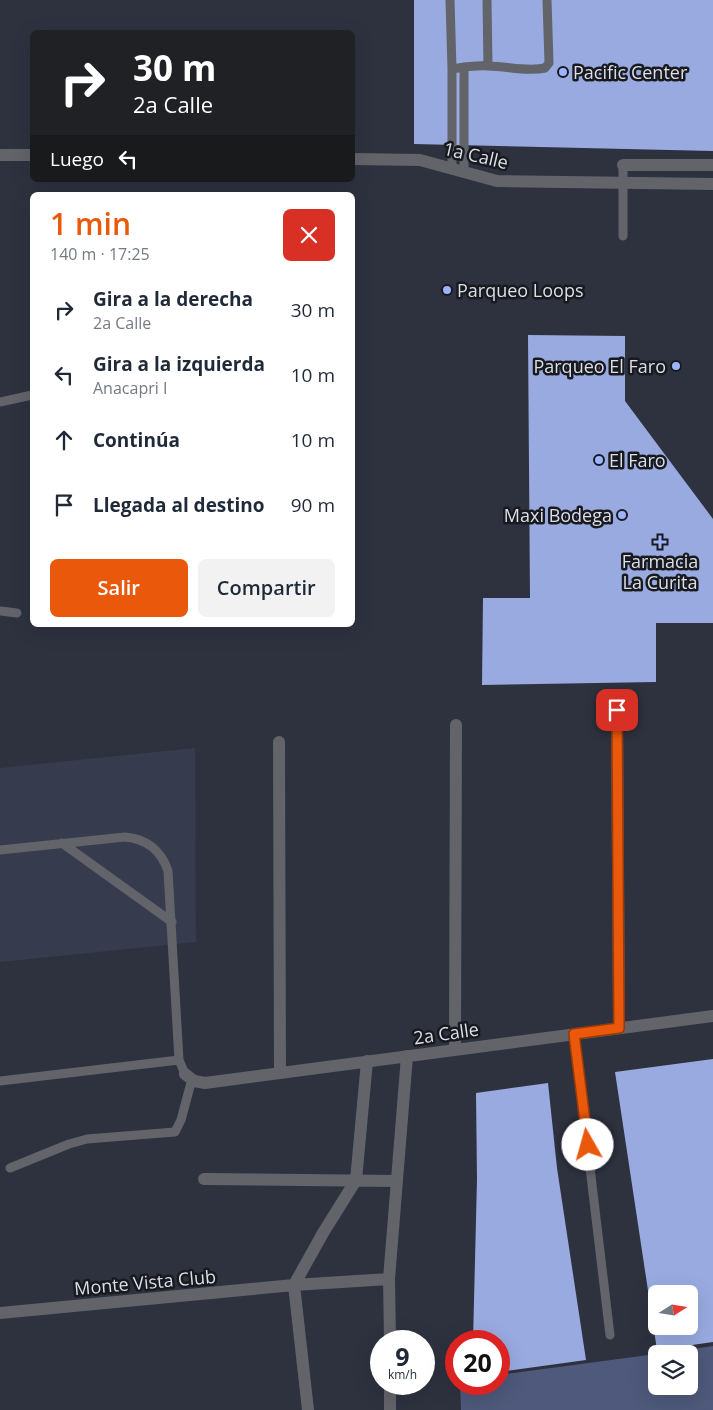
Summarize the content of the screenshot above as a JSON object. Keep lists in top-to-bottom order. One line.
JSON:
{"streets":{"street":["1a Calle","2a Calle","Monte Vista Club"]},"places":{"other":["Pacific Center","Parqueo Loops","Parqueo El Faro","El Faro","Maxi Bodega"],"health":["Farmacia La Curita"]},"north":"right","page":{"turn":["30 m","2a Calle"],"then":"Luego","heading":["1 min","140 m · 17:25"],"list":[{"name":"Gira a la derecha","note":"2a Calle","value":"30 m"},{"name":"Gira a la izquierda","note":"Anacapri I","value":"10 m"},{"name":"Continúa","value":"10 m"},{"name":"Llegada al destino","value":"90 m"}],"buttons":["Salir","Compartir"],"speed":"9 km/h","limit":"20"}}
